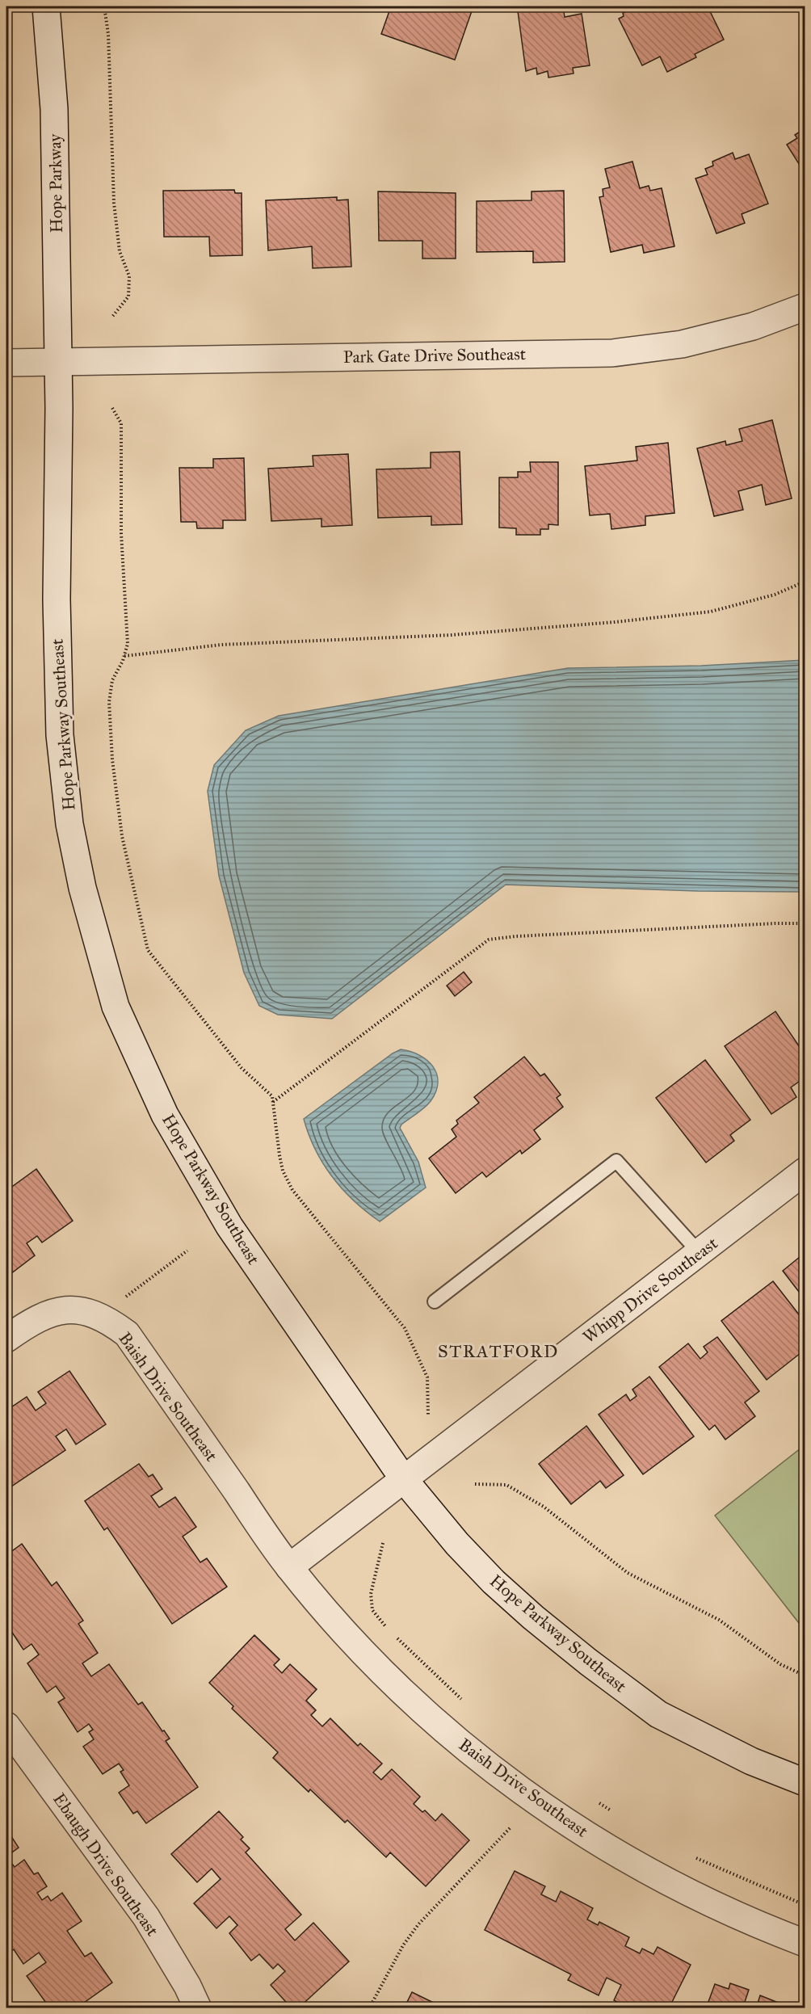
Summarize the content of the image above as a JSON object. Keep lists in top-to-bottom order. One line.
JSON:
{"streets":{"street":["Hope Parkway","Park Gate Drive Southeast","Hope Parkway Southeast","Whipp Drive Southeast","Baish Drive Southeast","Ebaugh Drive Southeast"]},"crossings":[["Hope Parkway","Park Gate Drive Southeast"],["Hope Parkway","Hope Parkway Southeast"],["Park Gate Drive Southeast","Hope Parkway Southeast"],["Hope Parkway Southeast","Whipp Drive Southeast"]],"districts":["STRATFORD"]}
